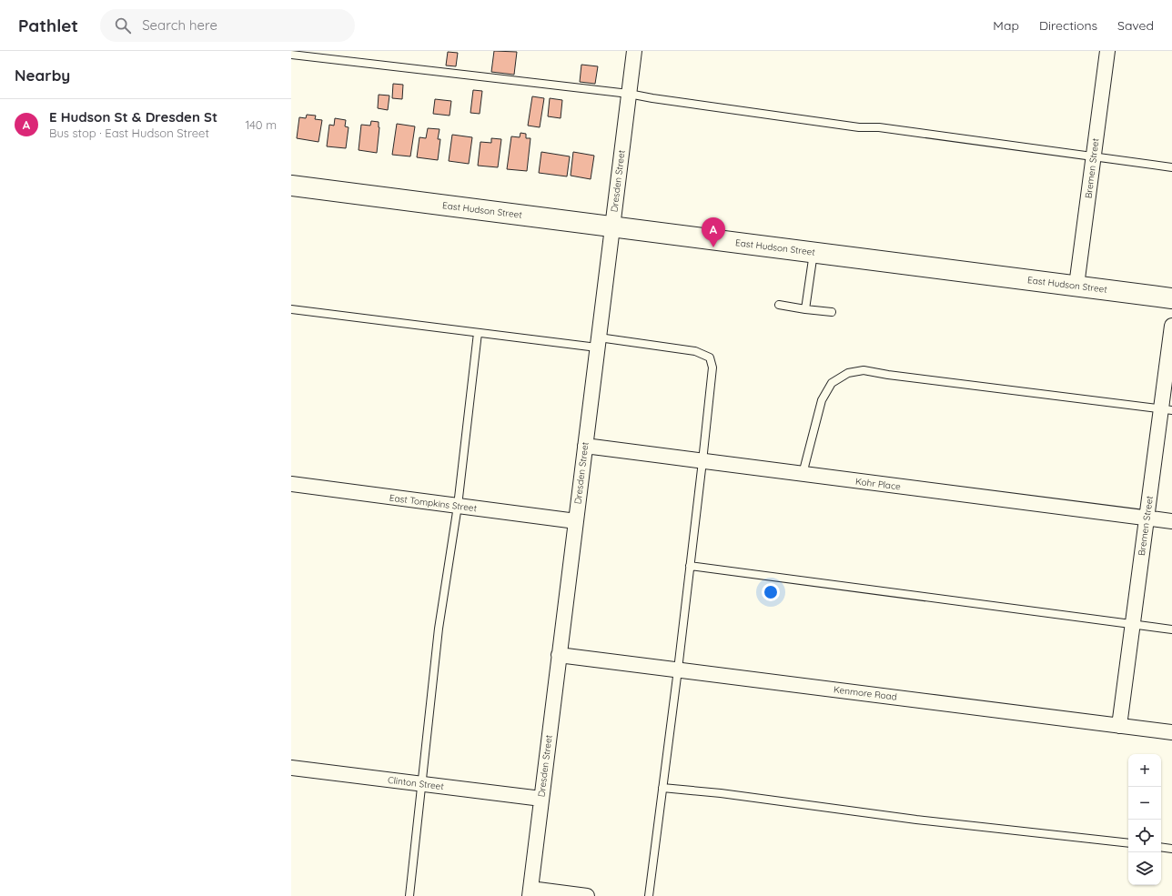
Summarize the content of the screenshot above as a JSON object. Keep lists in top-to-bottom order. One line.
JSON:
{"streets":{"main road":["East Hudson Street"],"street":["Bremen Street","Dresden Street","Kohr Place","East Tompkins Street","Kenmore Road","Clinton Street"]},"crossings":[["Bremen Street","East Hudson Street"],["Bremen Street","Kohr Place"],["Bremen Street","Kenmore Road"],["Dresden Street","East Hudson Street"],["Dresden Street","Kohr Place"],["Dresden Street","East Tompkins Street"],["Dresden Street","Kenmore Road"],["Dresden Street","Clinton Street"]],"page":{"header":"Pathlet","search":"Search here","nav":["Map","Directions","Saved"],"heading":"Nearby","list":[{"mark":"A","name":"E Hudson St & Dresden St","note":"Bus stop · East Hudson Street","value":"140 m"}],"pins":"A","map_buttons":["+","−"]}}
